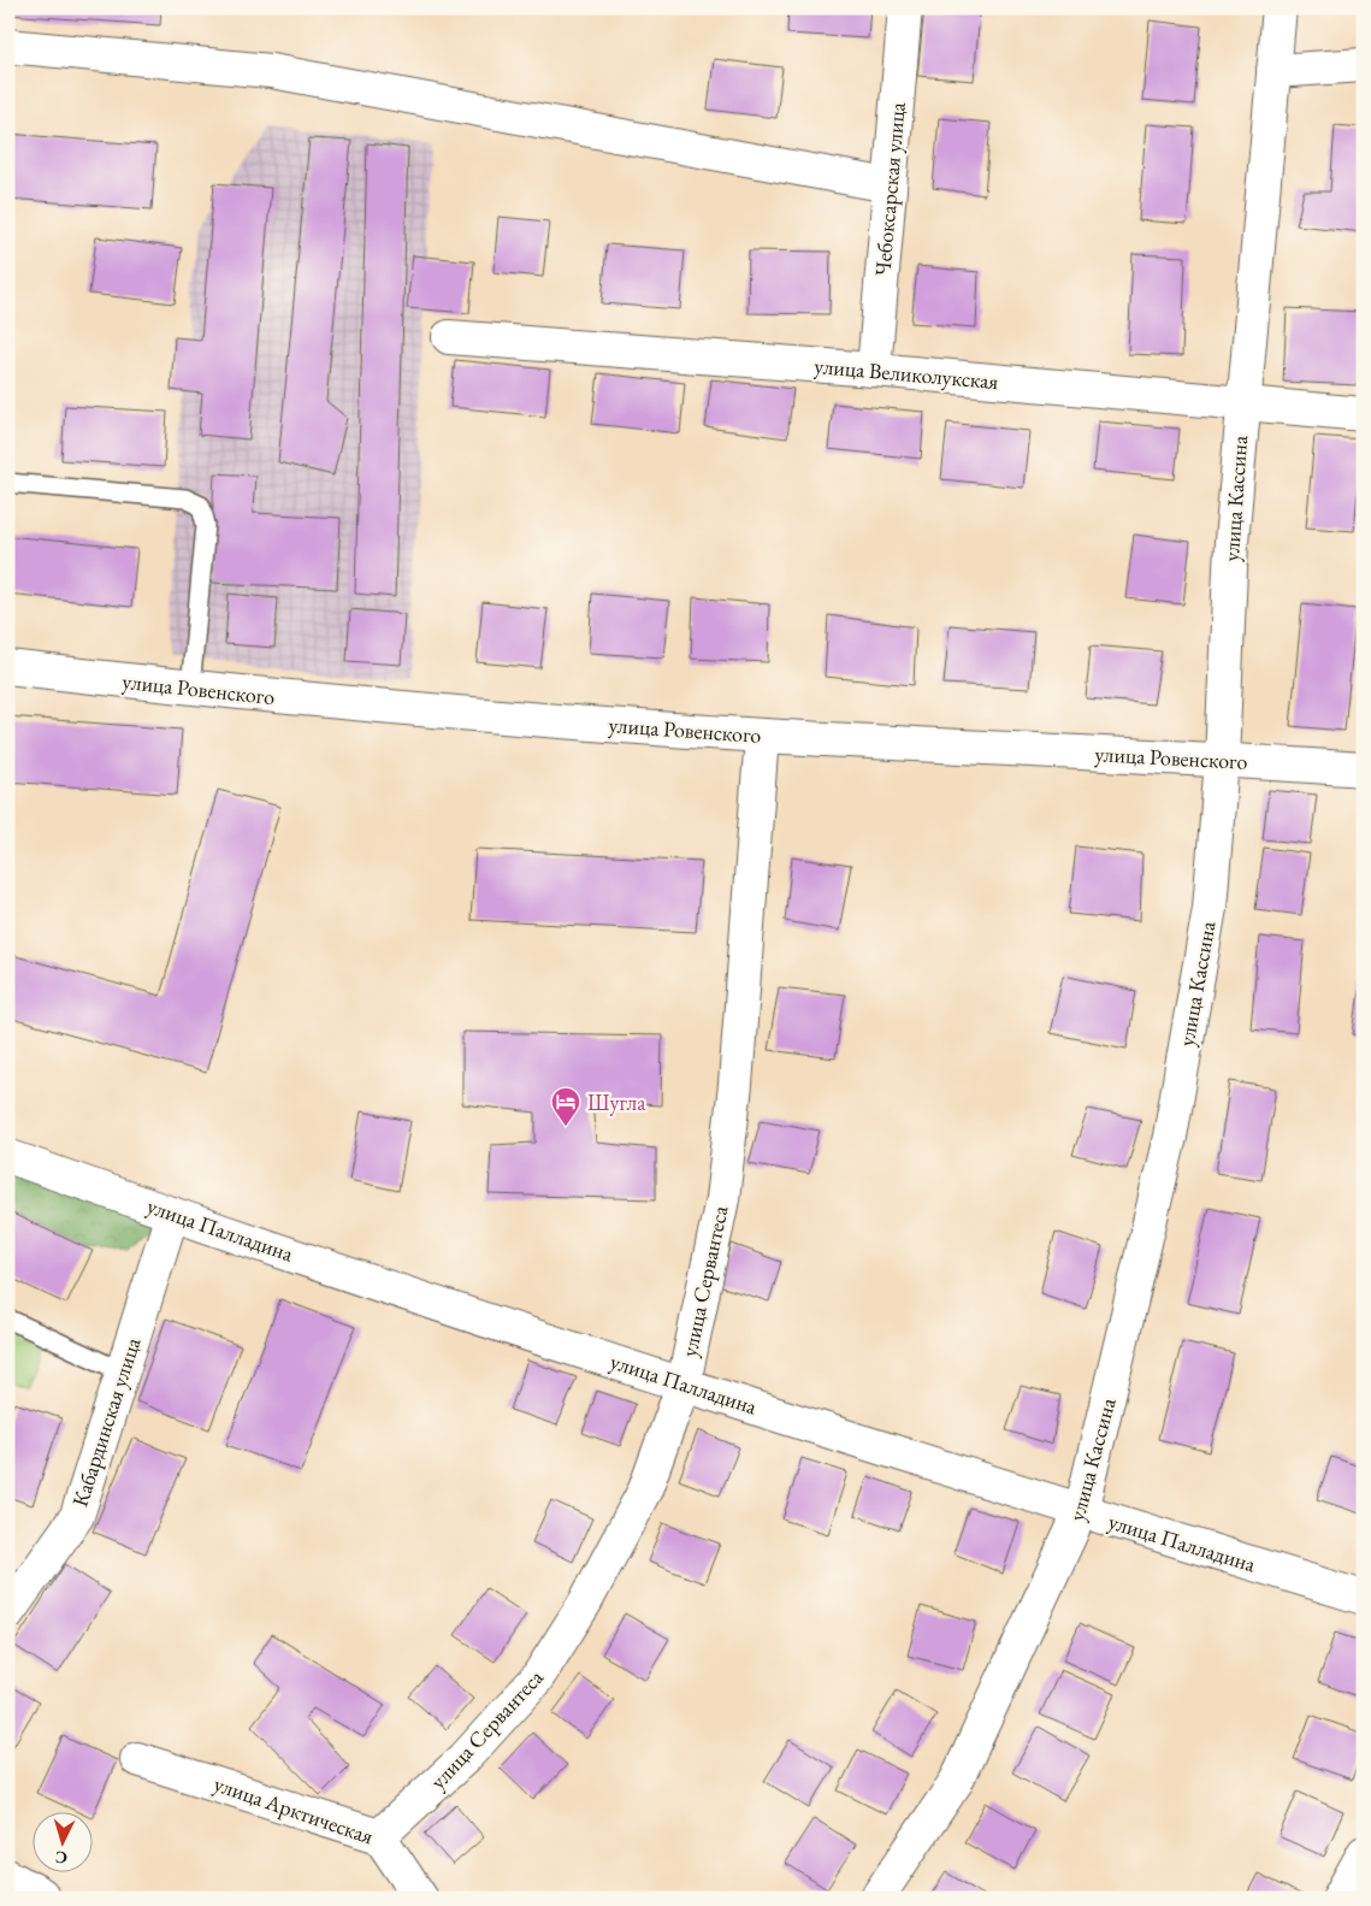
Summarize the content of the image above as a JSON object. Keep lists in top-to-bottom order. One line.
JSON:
{"streets":{"street":["Чебоксарская улица","улица Великолукская","улица Кассина","улица Ровенского","улица Палладина","улица Сервантеса","Кабардинская улица","улица Арктическая"]},"crossings":[["Чебоксарская улица","улица Великолукская"],["улица Великолукская","улица Кассина"],["улица Кассина","улица Ровенского"],["улица Кассина","улица Палладина"],["улица Ровенского","улица Сервантеса"],["улица Палладина","улица Сервантеса"],["улица Палладина","Кабардинская улица"],["улица Сервантеса","улица Арктическая"]],"places":{"hotel":["Шугла"]},"north":"bottom"}
